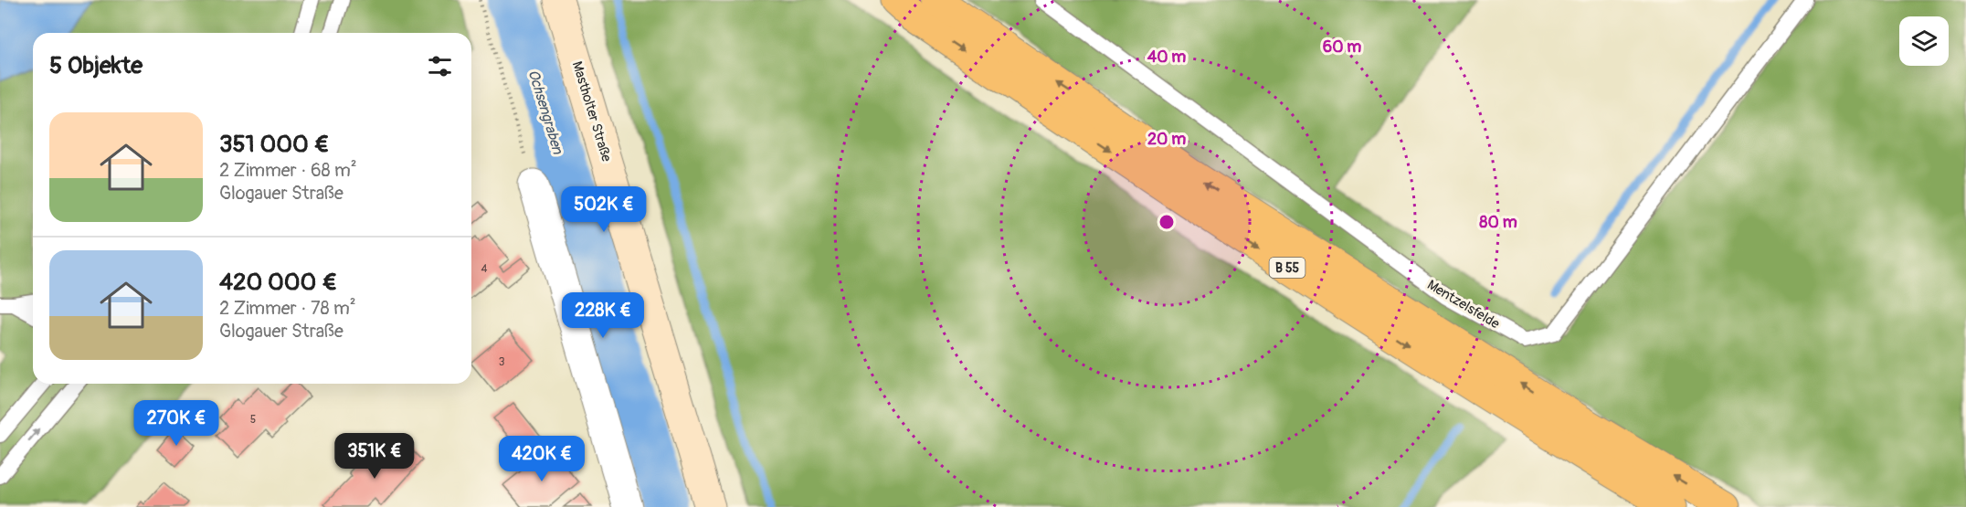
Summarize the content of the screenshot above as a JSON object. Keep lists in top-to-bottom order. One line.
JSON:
{"streets":{"main road":["B 55"],"street":["Mastholter Straße"],"lane":["Mentzelsfelde"]},"water":["Ochsengraben"],"house_numbers":["4","3","5"],"page":{"heading":"5 Objekte","list":[{"name":"351 000 €","note":"2 Zimmer · 68 m² · Glogauer Straße"},{"name":"420 000 €","note":"2 Zimmer · 78 m² · Glogauer Straße"}],"price":["502K €","228K €","270K €","351K €","420K €"]},"rings":["60 m","40 m","20 m","80 m"]}
